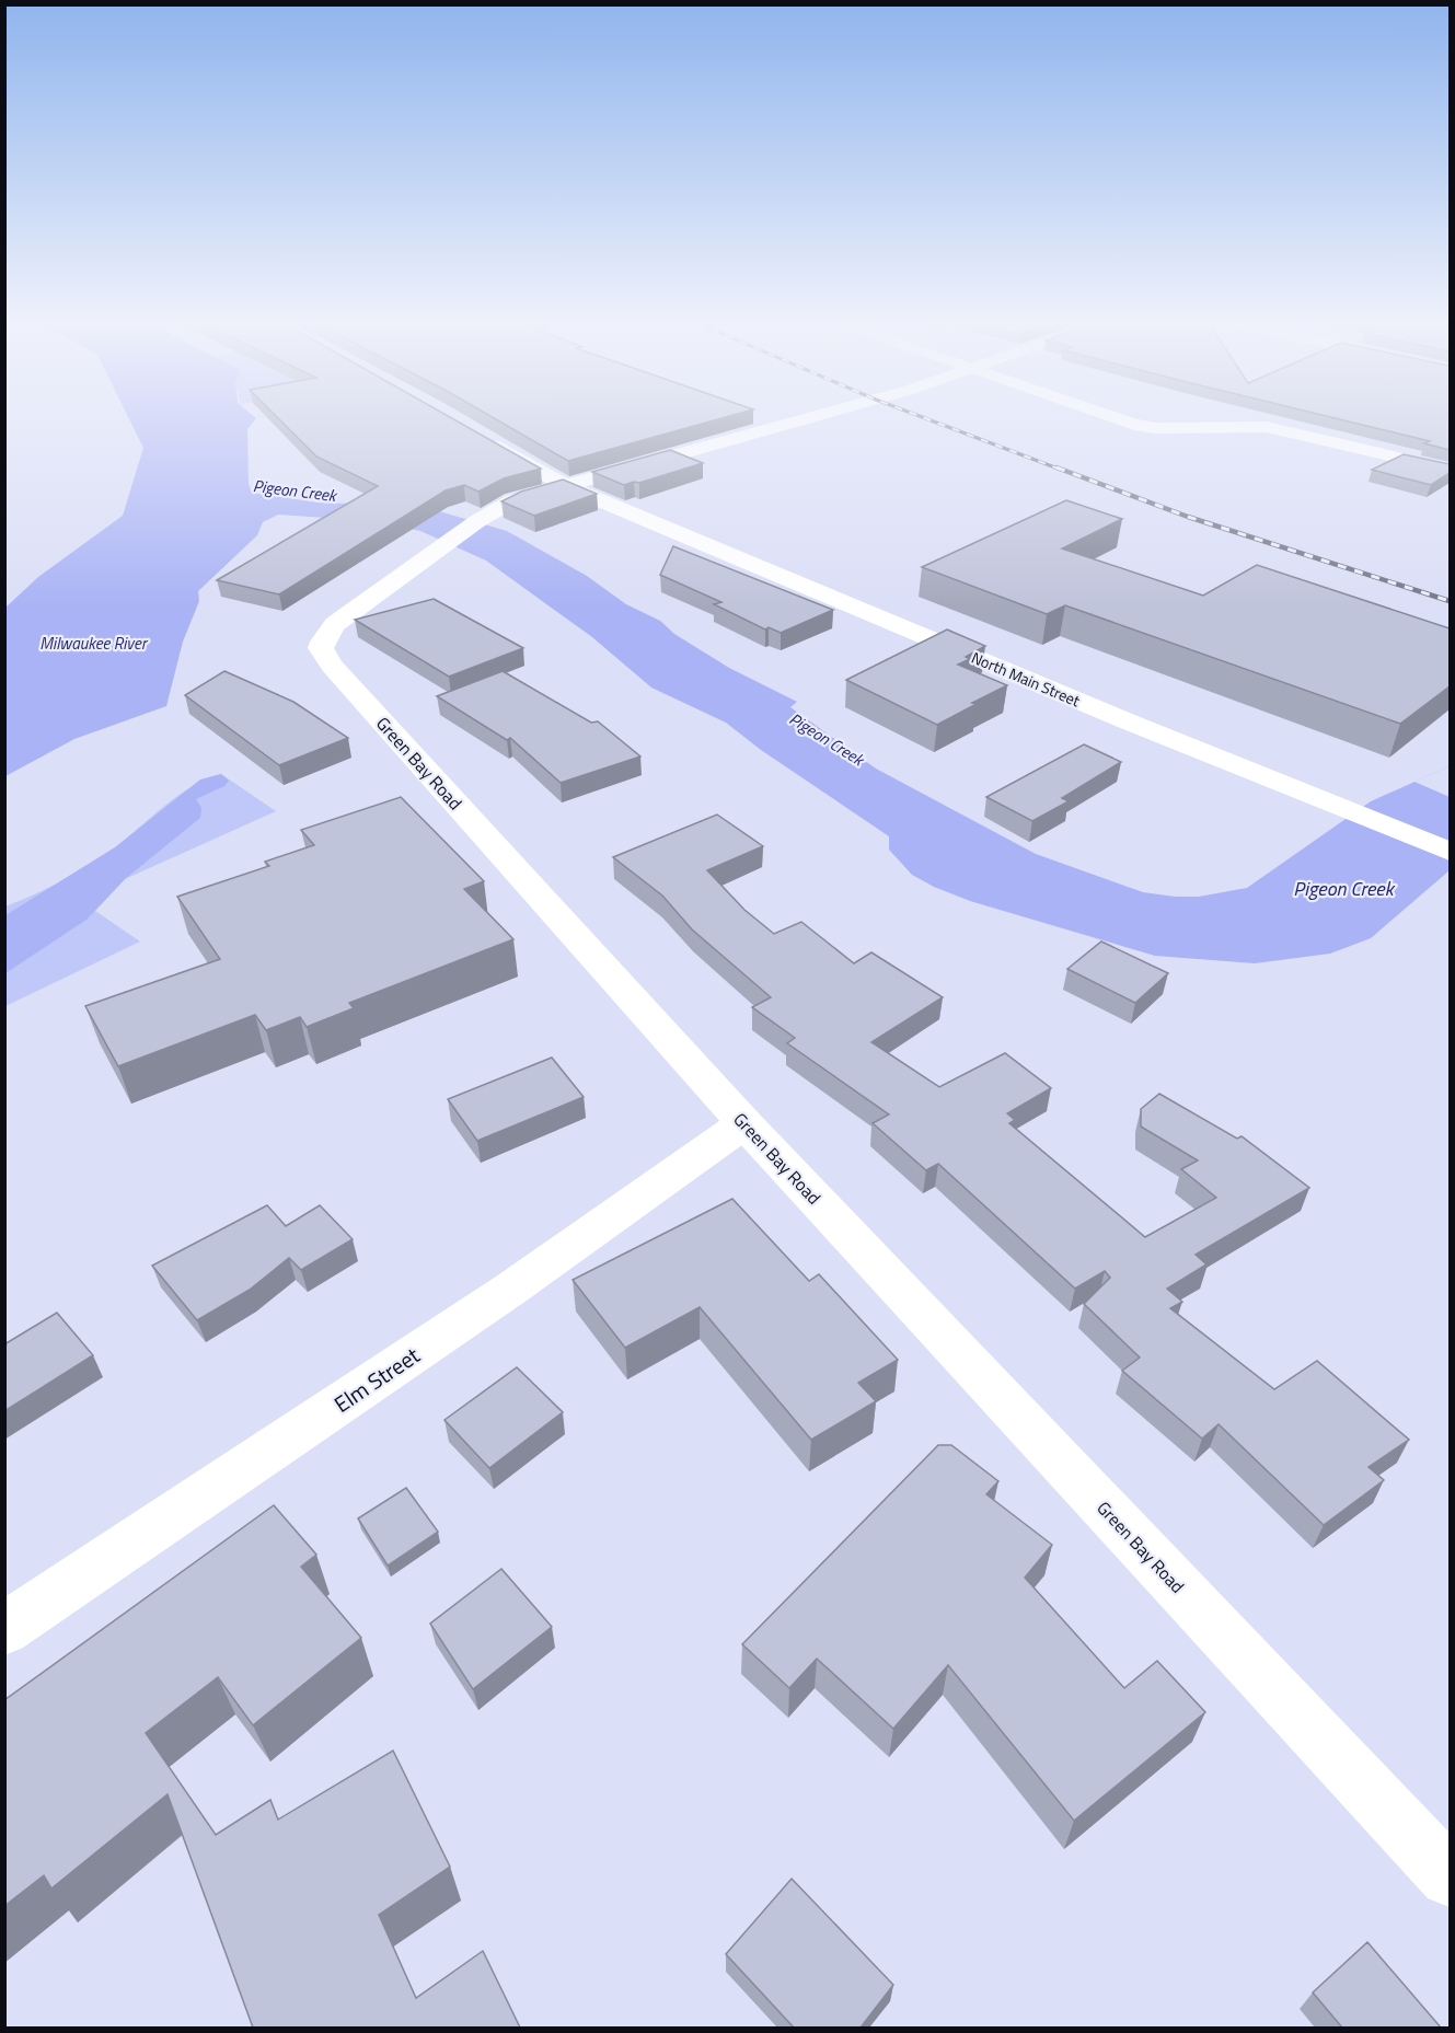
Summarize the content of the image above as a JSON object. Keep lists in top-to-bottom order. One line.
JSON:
{"streets":{"street":["North Main Street","Green Bay Road","Elm Street"]},"crossings":[["North Main Street","Green Bay Road"],["Green Bay Road","Elm Street"]],"water":["Pigeon Creek","Milwaukee River"]}
